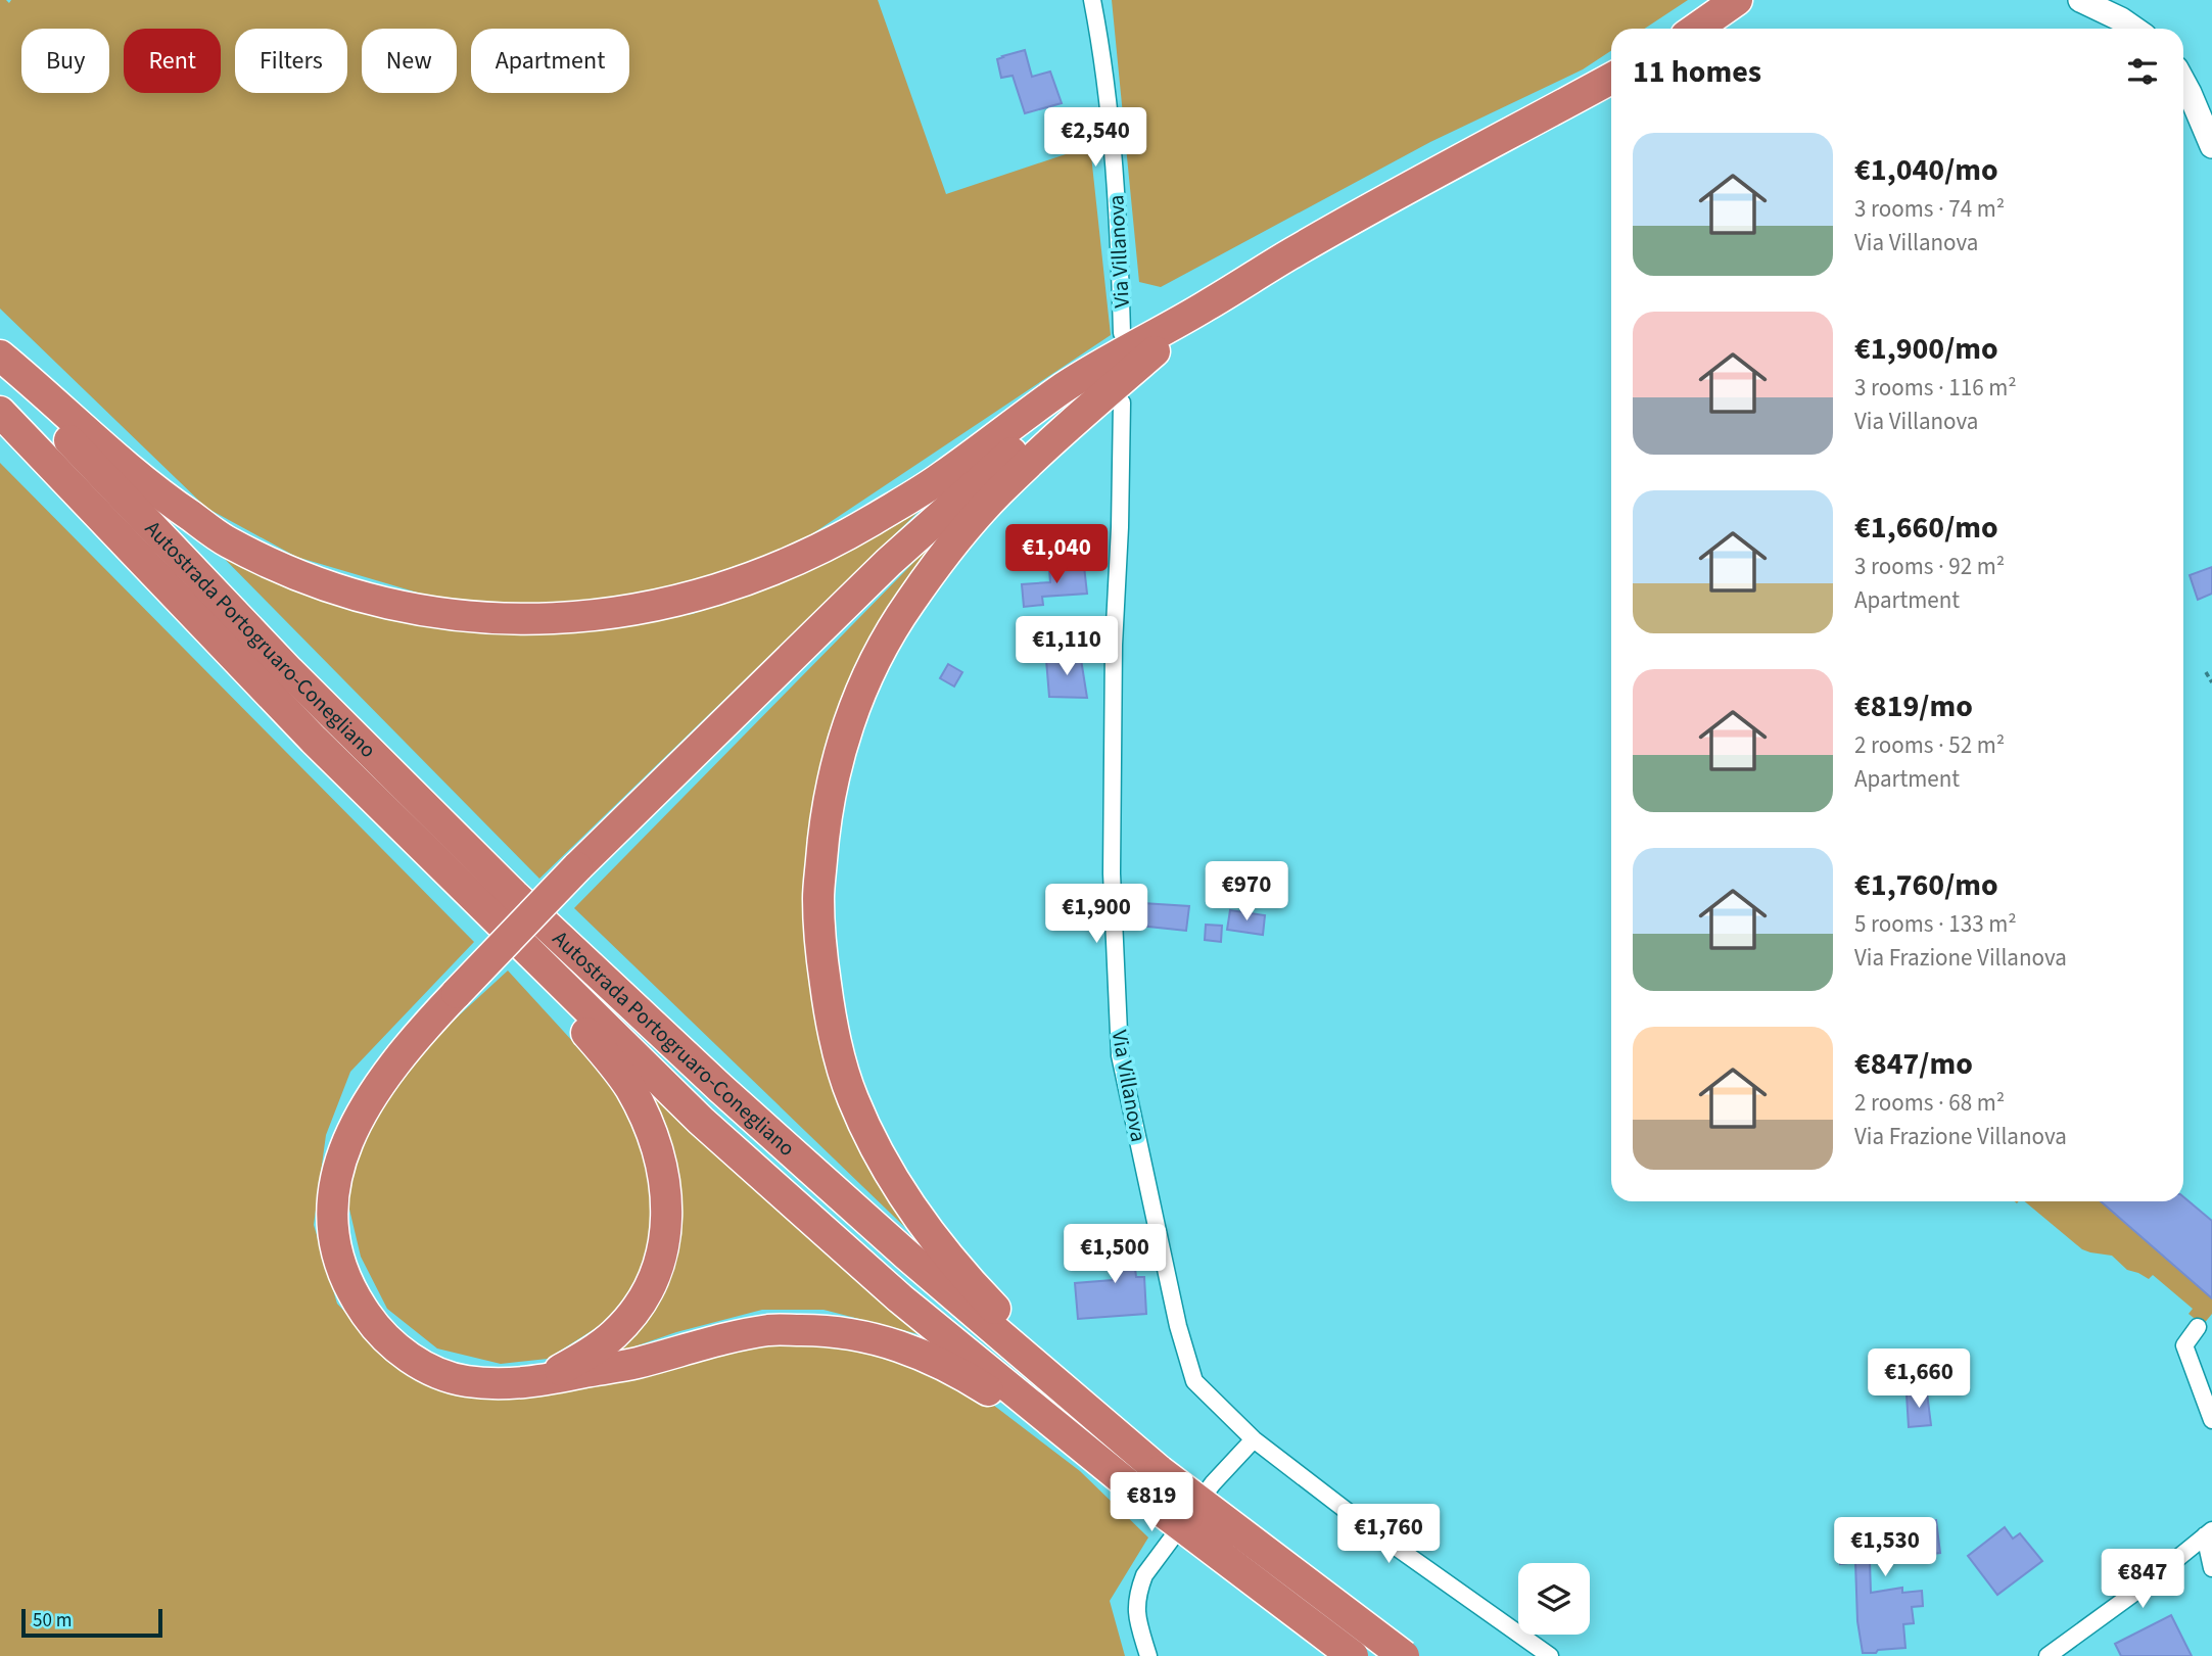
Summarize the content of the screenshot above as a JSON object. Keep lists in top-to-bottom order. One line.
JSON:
{"streets":{"highway":["Autostrada Portogruaro-Conegliano"],"street":["Via Villanova"]},"scale_bar":"50 m","page":{"chip":["Buy","Rent","Filters","New","Apartment"],"heading":"11 homes","price":["€2,540","€1,040","€1,110","€970","€1,900","€1,500","€1,660","€819","€1,760","€1,530","€847"],"list":[{"name":"€1,040/mo","note":"3 rooms · 74 m² · Via Villanova"},{"name":"€1,900/mo","note":"3 rooms · 116 m² · Via Villanova"},{"name":"€1,660/mo","note":"3 rooms · 92 m² · Apartment"},{"name":"€819/mo","note":"2 rooms · 52 m² · Apartment"},{"name":"€1,760/mo","note":"5 rooms · 133 m² · Via Frazione Villanova"},{"name":"€847/mo","note":"2 rooms · 68 m² · Via Frazione Villanova"}],"scale":"50 m"}}
